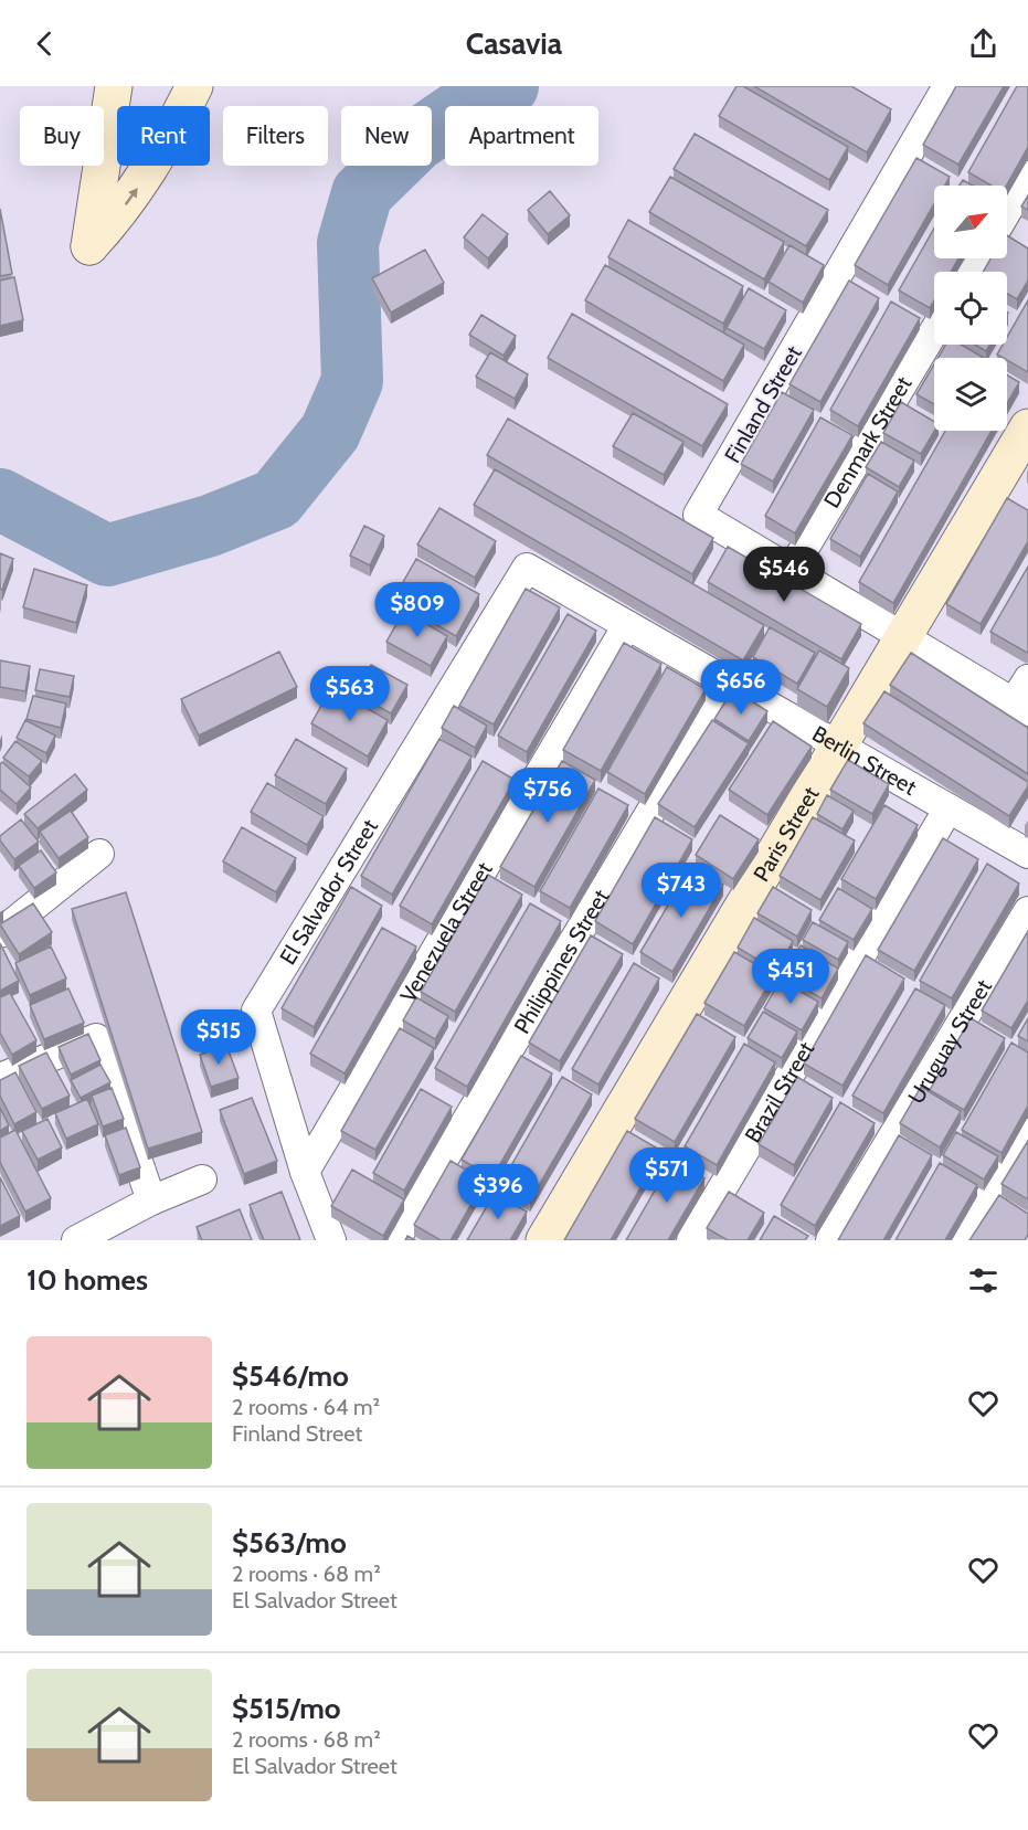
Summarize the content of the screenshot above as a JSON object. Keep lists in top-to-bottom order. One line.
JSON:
{"streets":{"street":["Finland Street","Denmark Street","Berlin Street","Paris Street","El Salvador Street","Venezuela Street","Philippines Street","Uruguay Street","Brazil Street"]},"crossings":[["Finland Street","Denmark Street"],["Finland Street","Paris Street"],["Berlin Street","Paris Street"],["Berlin Street","El Salvador Street"],["Berlin Street","Venezuela Street"],["Berlin Street","Philippines Street"],["Berlin Street","Brazil Street"],["El Salvador Street","Venezuela Street"]],"north":"top right","page":{"header":"Casavia","chip":["Buy","Rent","Filters","New","Apartment"],"price":["$546","$809","$656","$563","$756","$743","$451","$515","$571","$396"],"heading":"10 homes","list":[{"name":"$546/mo","note":"2 rooms · 64 m² · Finland Street"},{"name":"$563/mo","note":"2 rooms · 68 m² · El Salvador Street"},{"name":"$515/mo","note":"2 rooms · 68 m² · El Salvador Street"}]}}
